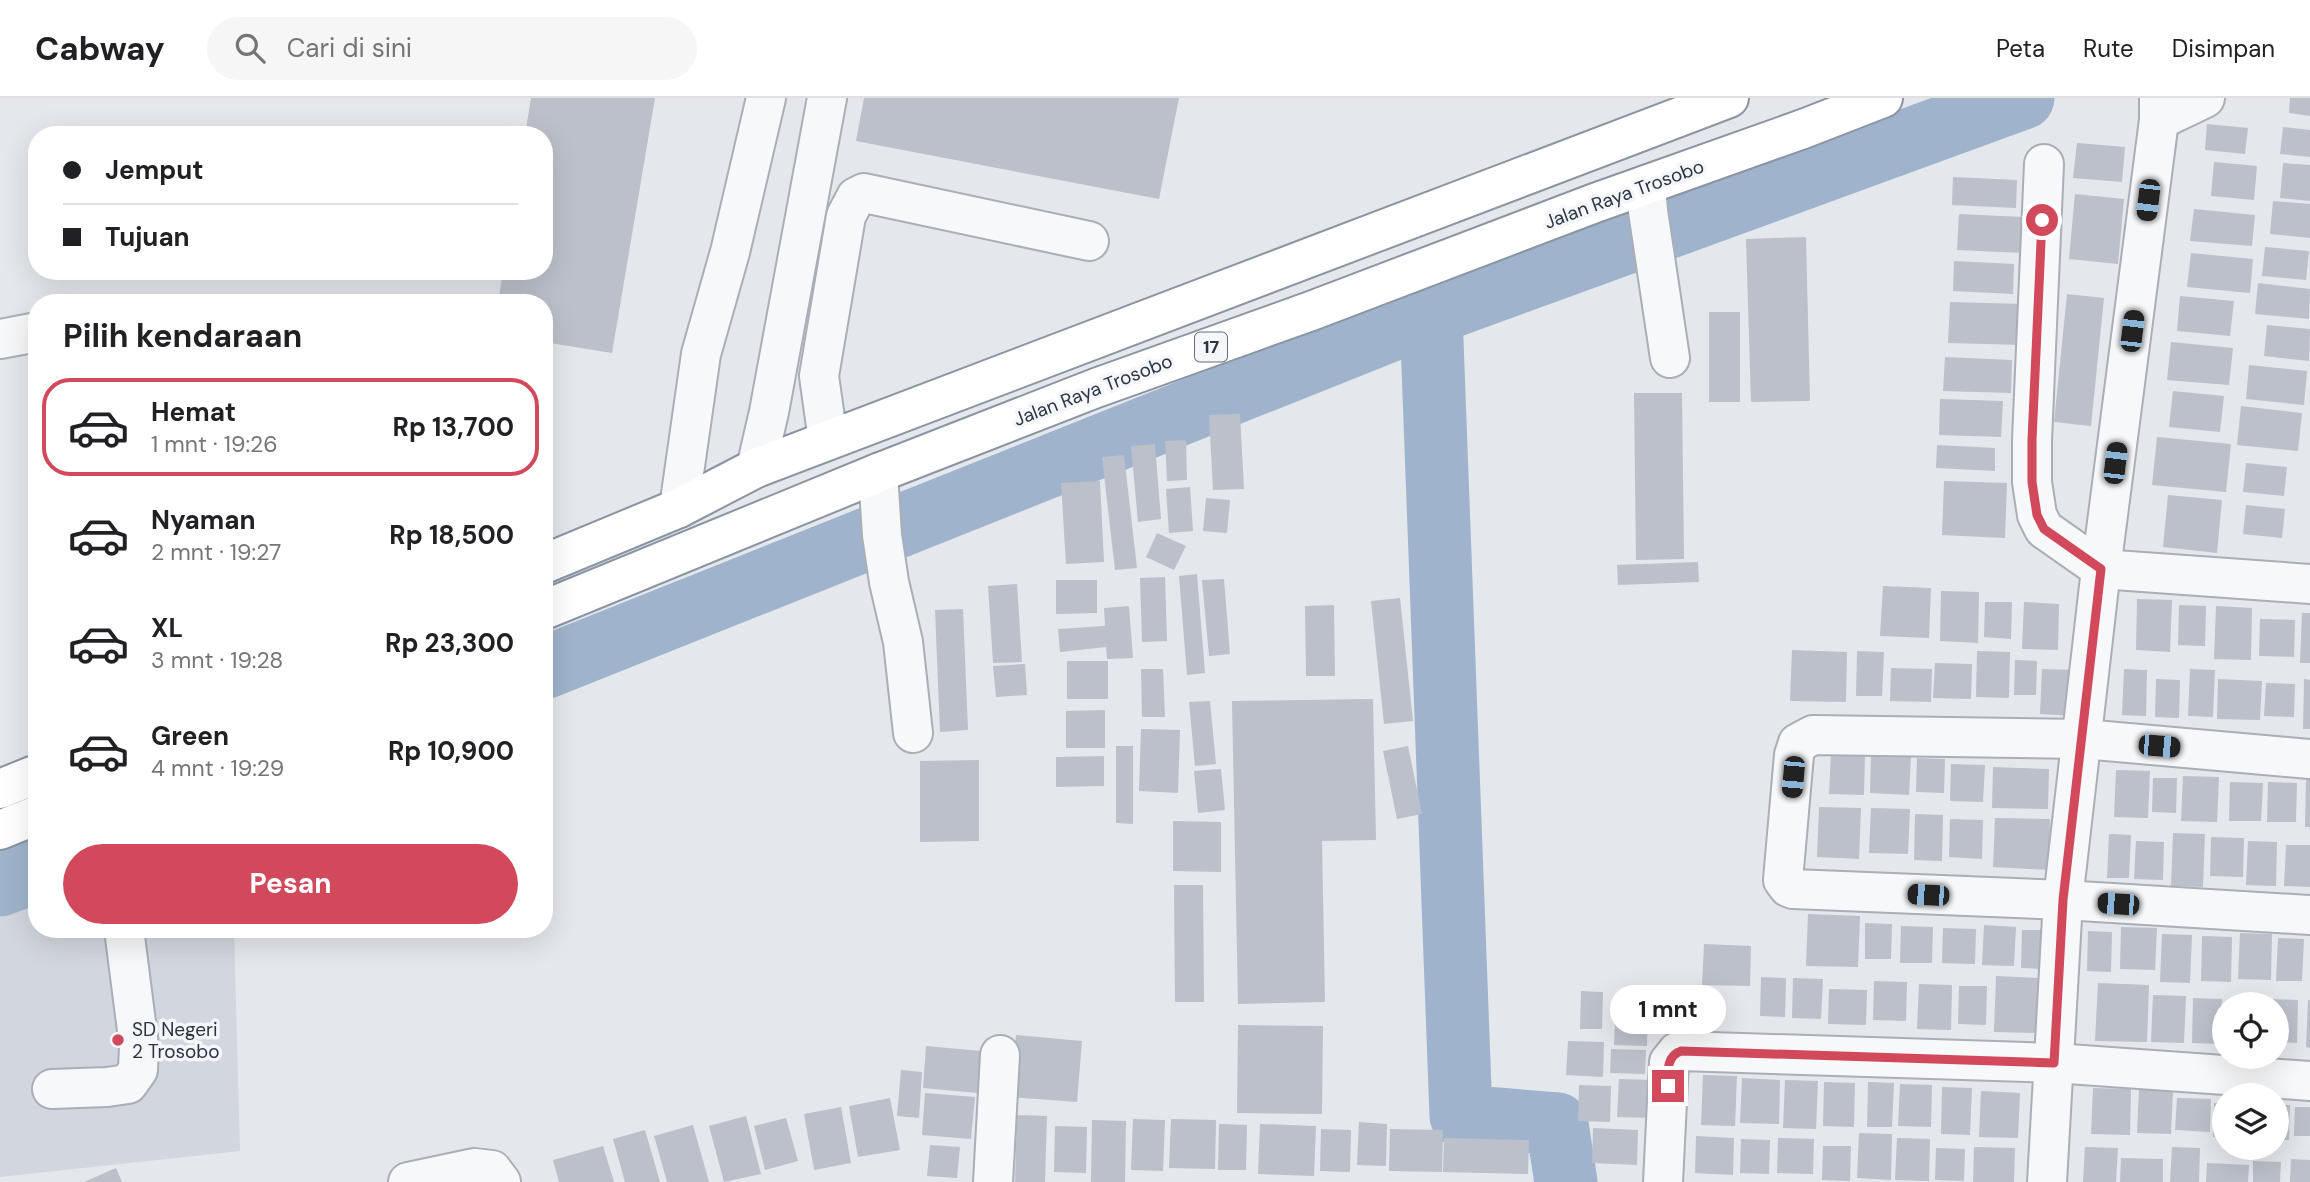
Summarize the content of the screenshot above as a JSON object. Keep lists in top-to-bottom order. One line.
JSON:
{"streets":{"highway":["Jalan Raya Trosobo","17"]},"places":["SD Negeri 2 Trosobo"],"page":{"header":"Cabway","search":"Cari di sini","nav":["Peta","Rute","Disimpan"],"banner":["Jemput","Tujuan"],"heading":"Pilih kendaraan","list":[{"name":"Hemat","note":"1 mnt · 19:26","value":"Rp 13,700"},{"name":"Nyaman","note":"2 mnt · 19:27","value":"Rp 18,500"},{"name":"XL","note":"3 mnt · 19:28","value":"Rp 23,300"},{"name":"Green","note":"4 mnt · 19:29","value":"Rp 10,900"}],"buttons":"Pesan","bubble":"1 mnt"}}
